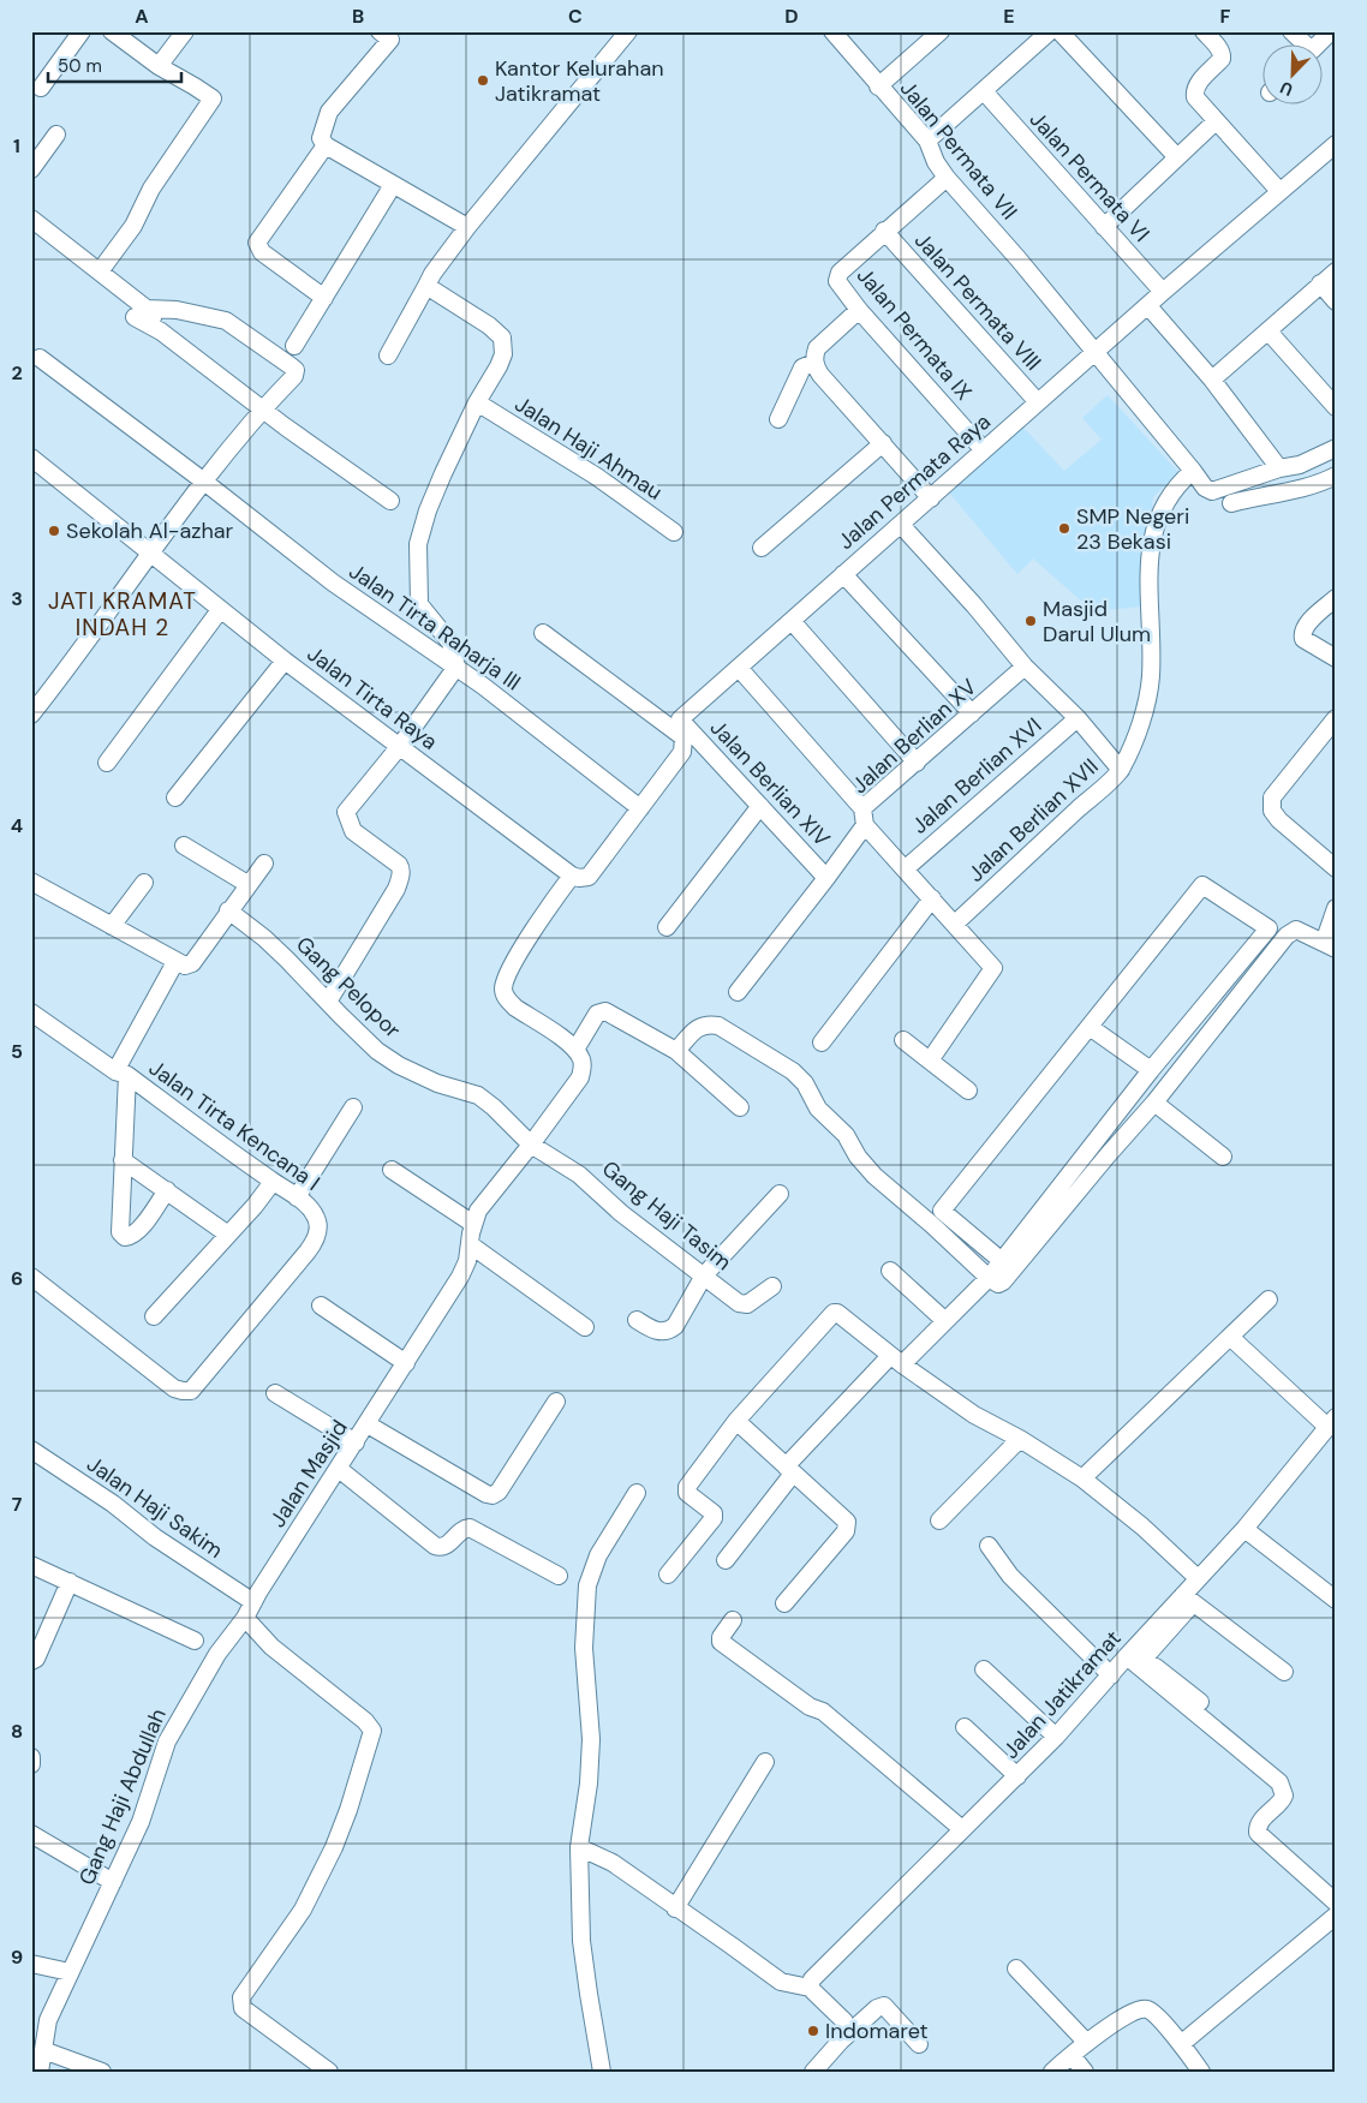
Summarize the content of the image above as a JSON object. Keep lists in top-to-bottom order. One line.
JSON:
{"streets":{"street":["Jalan Permata VII","Jalan Permata VI","Jalan Permata VIII","Jalan Permata IX","Jalan Haji Ahmau","Jalan Permata Raya","Jalan Tirta Raharja III","Jalan Tirta Raya","Jalan Berlian XV","Jalan Berlian XVI","Jalan Berlian XIV","Jalan Berlian XVII","Gang Pelopor","Jalan Tirta Kencana I","Gang Haji Tasim","Jalan Masjid","Jalan Haji Sakim","Jalan Jatikramat","Gang Haji Abdullah"]},"crossings":[["Jalan Permata VII","Jalan Permata IX"],["Jalan Permata VII","Jalan Permata Raya"],["Jalan Permata VII","Jalan Berlian XVII"],["Jalan Permata VI","Jalan Permata Raya"],["Jalan Permata VIII","Jalan Permata IX"],["Jalan Permata VIII","Jalan Permata Raya"],["Jalan Permata IX","Jalan Permata Raya"],["Jalan Permata Raya","Jalan Berlian XIV"],["Jalan Berlian XV","Jalan Berlian XIV"],["Gang Pelopor","Gang Haji Tasim"],["Gang Pelopor","Jalan Masjid"],["Gang Haji Tasim","Jalan Masjid"],["Jalan Masjid","Jalan Haji Sakim"],["Jalan Masjid","Gang Haji Abdullah"]],"districts":["JATI KRAMAT INDAH 2"],"places":["Kantor Kelurahan Jatikramat","SMP Negeri 23 Bekasi","Sekolah Al-azhar","Masjid Darul Ulum","Indomaret"],"scale_bar":"50 m","north":"bottom left","grid":{"columns":["A","B","C","D","E","F"],"rows":["1","2","3","4","5","6","7","8","9"]}}
